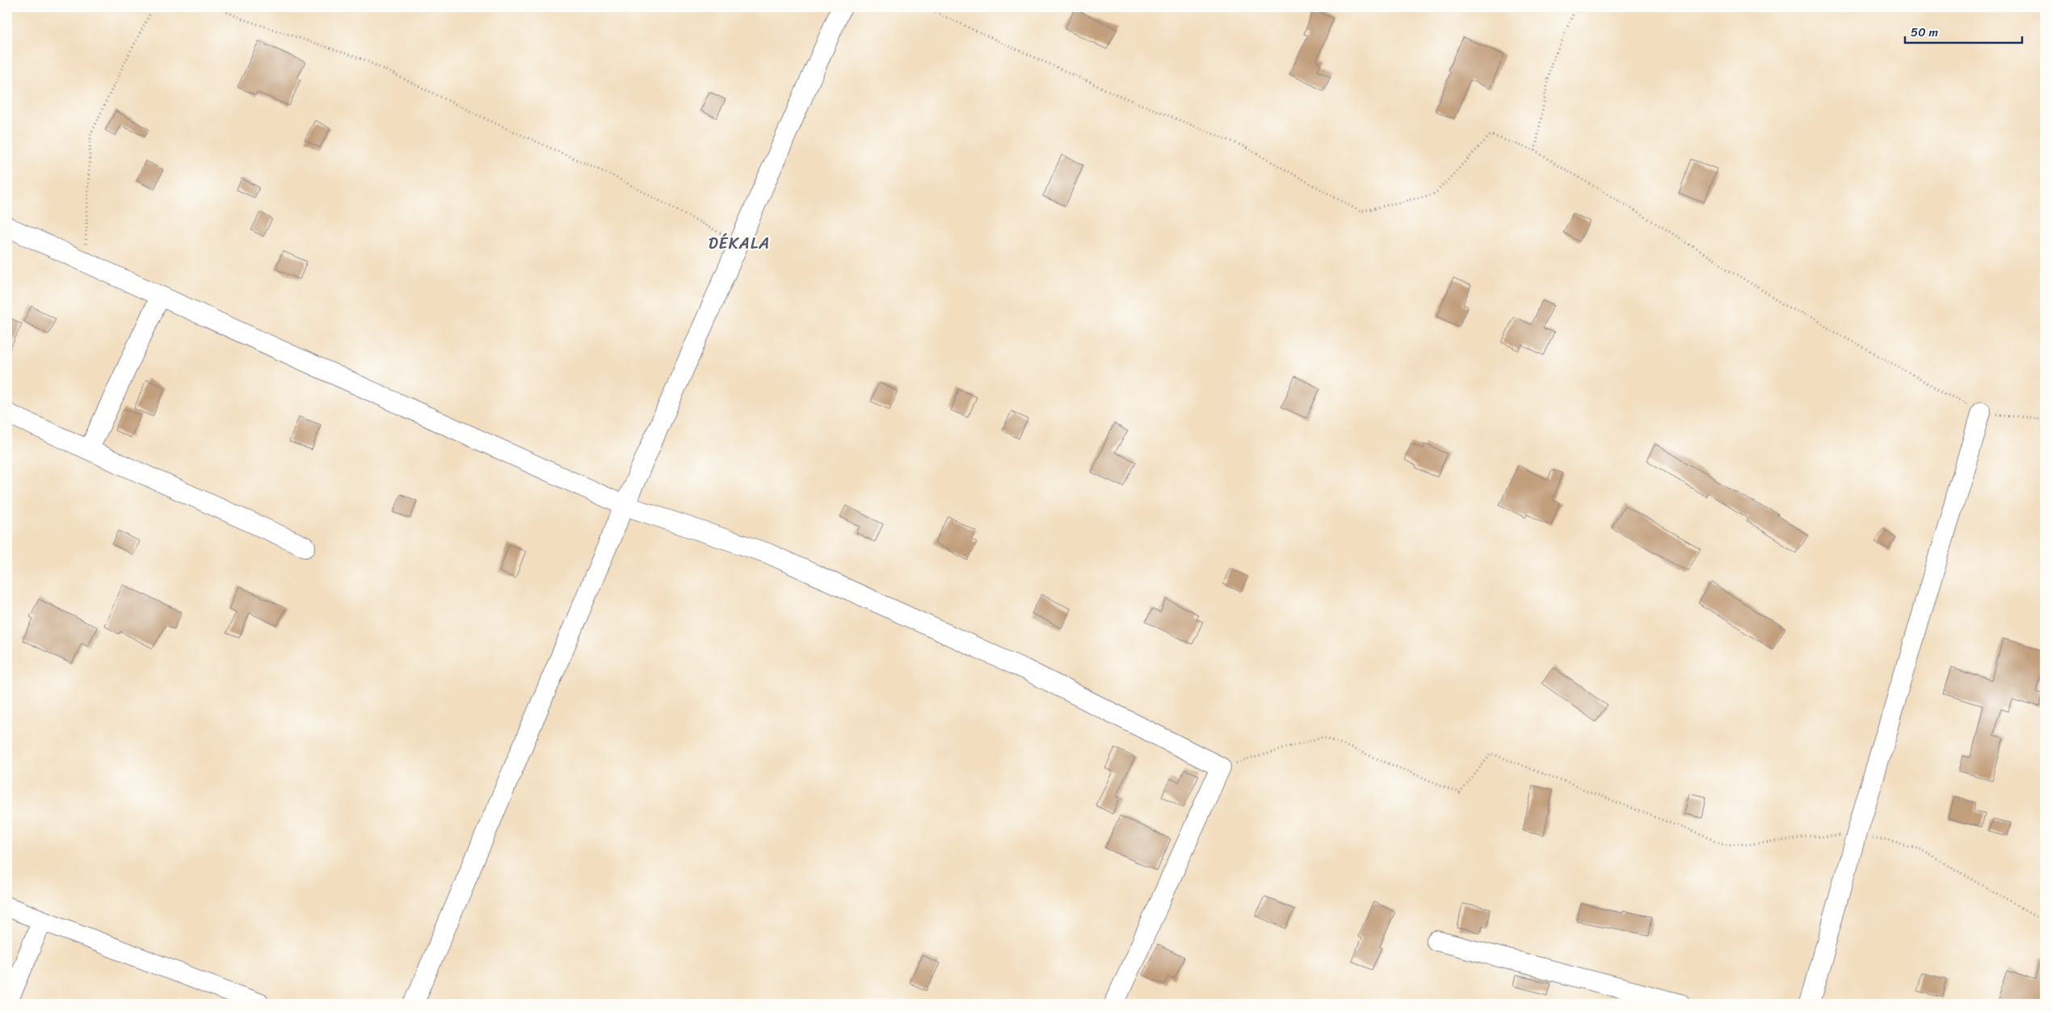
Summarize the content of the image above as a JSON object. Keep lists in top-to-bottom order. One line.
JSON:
{"districts":["DÉKALA"],"scale_bar":"50 m"}
